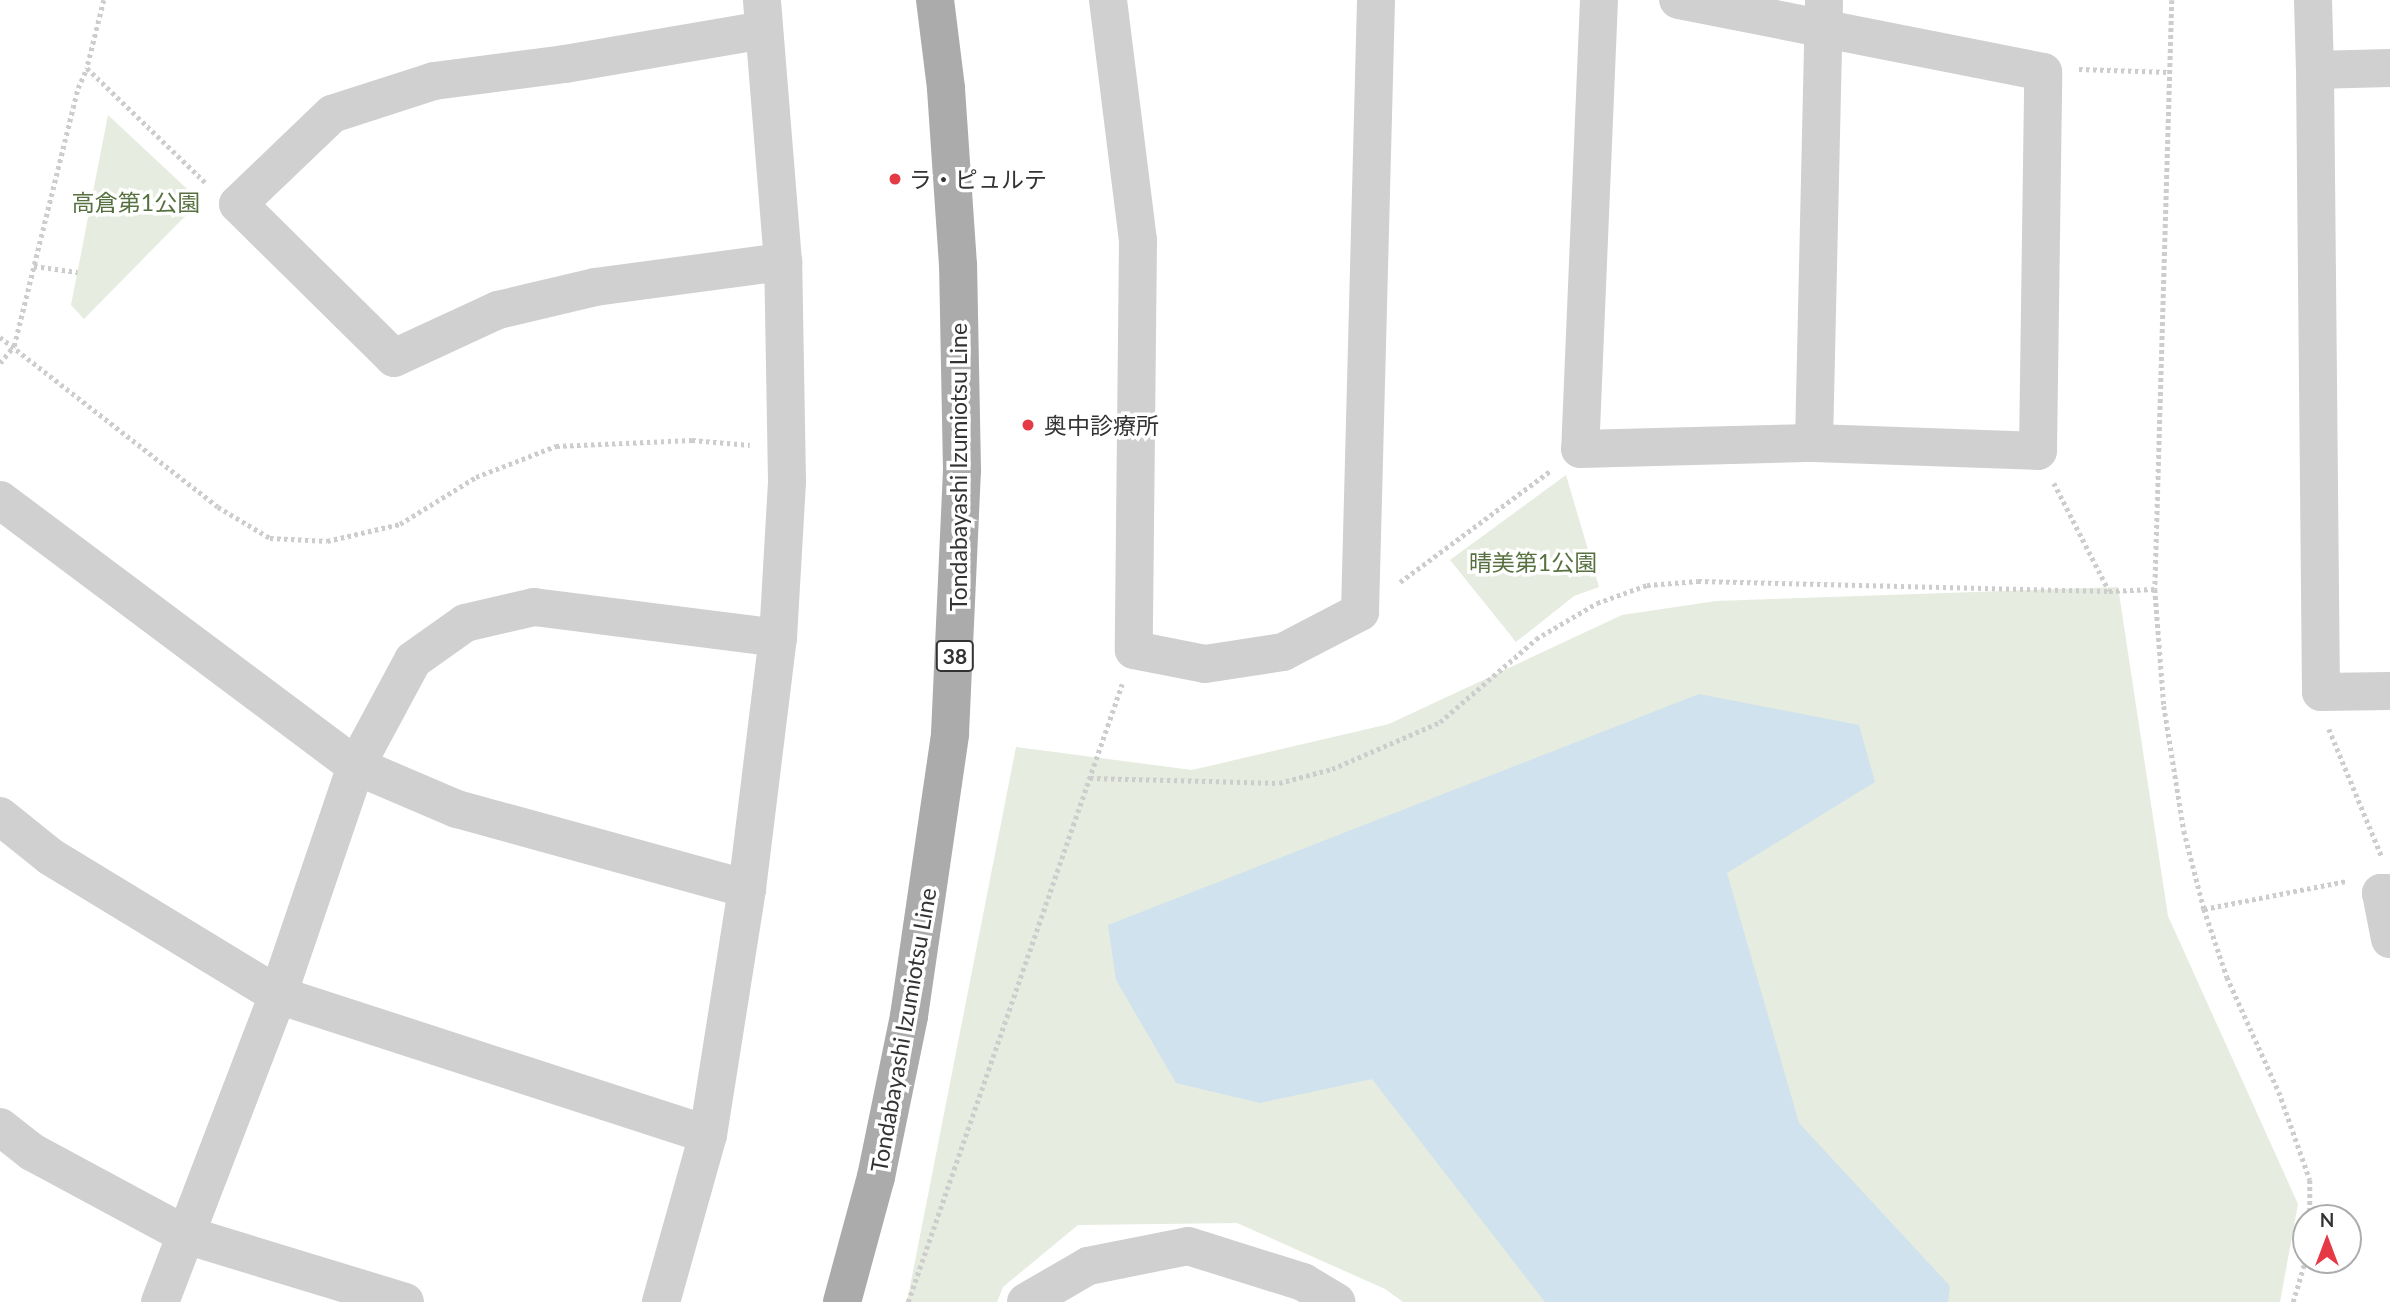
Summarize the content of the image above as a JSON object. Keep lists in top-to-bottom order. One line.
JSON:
{"streets":{"main road":["Tondabayashi Izumiotsu Line","38"]},"parks":["高倉第1公園","晴美第1公園"],"places":["ラ・ピュルテ","奥中診療所"],"north":"top"}
